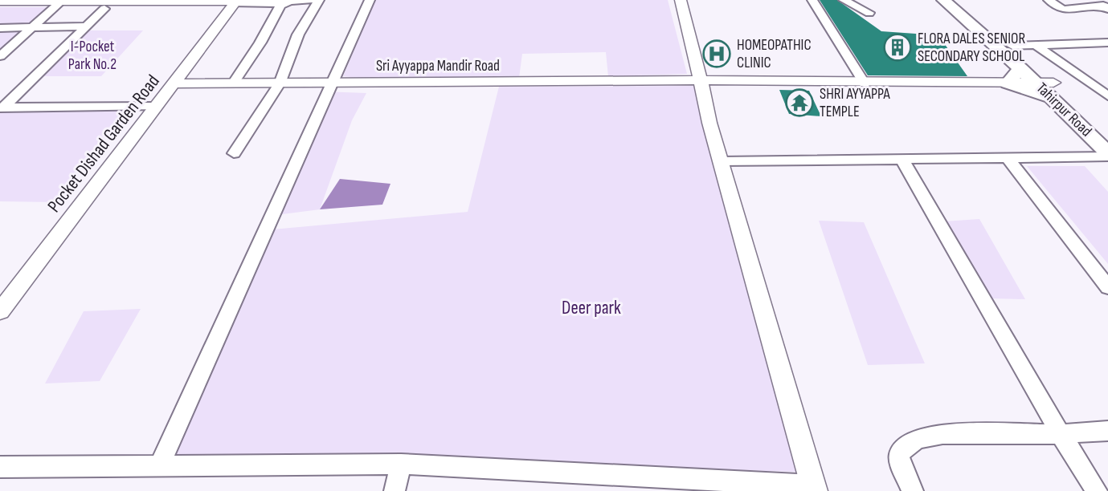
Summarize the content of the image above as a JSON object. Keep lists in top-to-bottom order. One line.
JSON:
{"streets":{"main road":["Tahirpur Road"],"street":["Sri Ayyappa Mandir Road","Pocket Dishad Garden Road"]},"crossings":[["Sri Ayyappa Mandir Road","Tahirpur Road"],["Sri Ayyappa Mandir Road","Pocket Dishad Garden Road"]],"parks":["I-Pocket Park No.2","Deer park"],"places":{"building":["FLORA DALES SENIOR SECONDARY SCHOOL"],"hospital":["HOMEOPATHIC CLINIC"],"temple":["SHRI AYYAPPA TEMPLE"]}}
